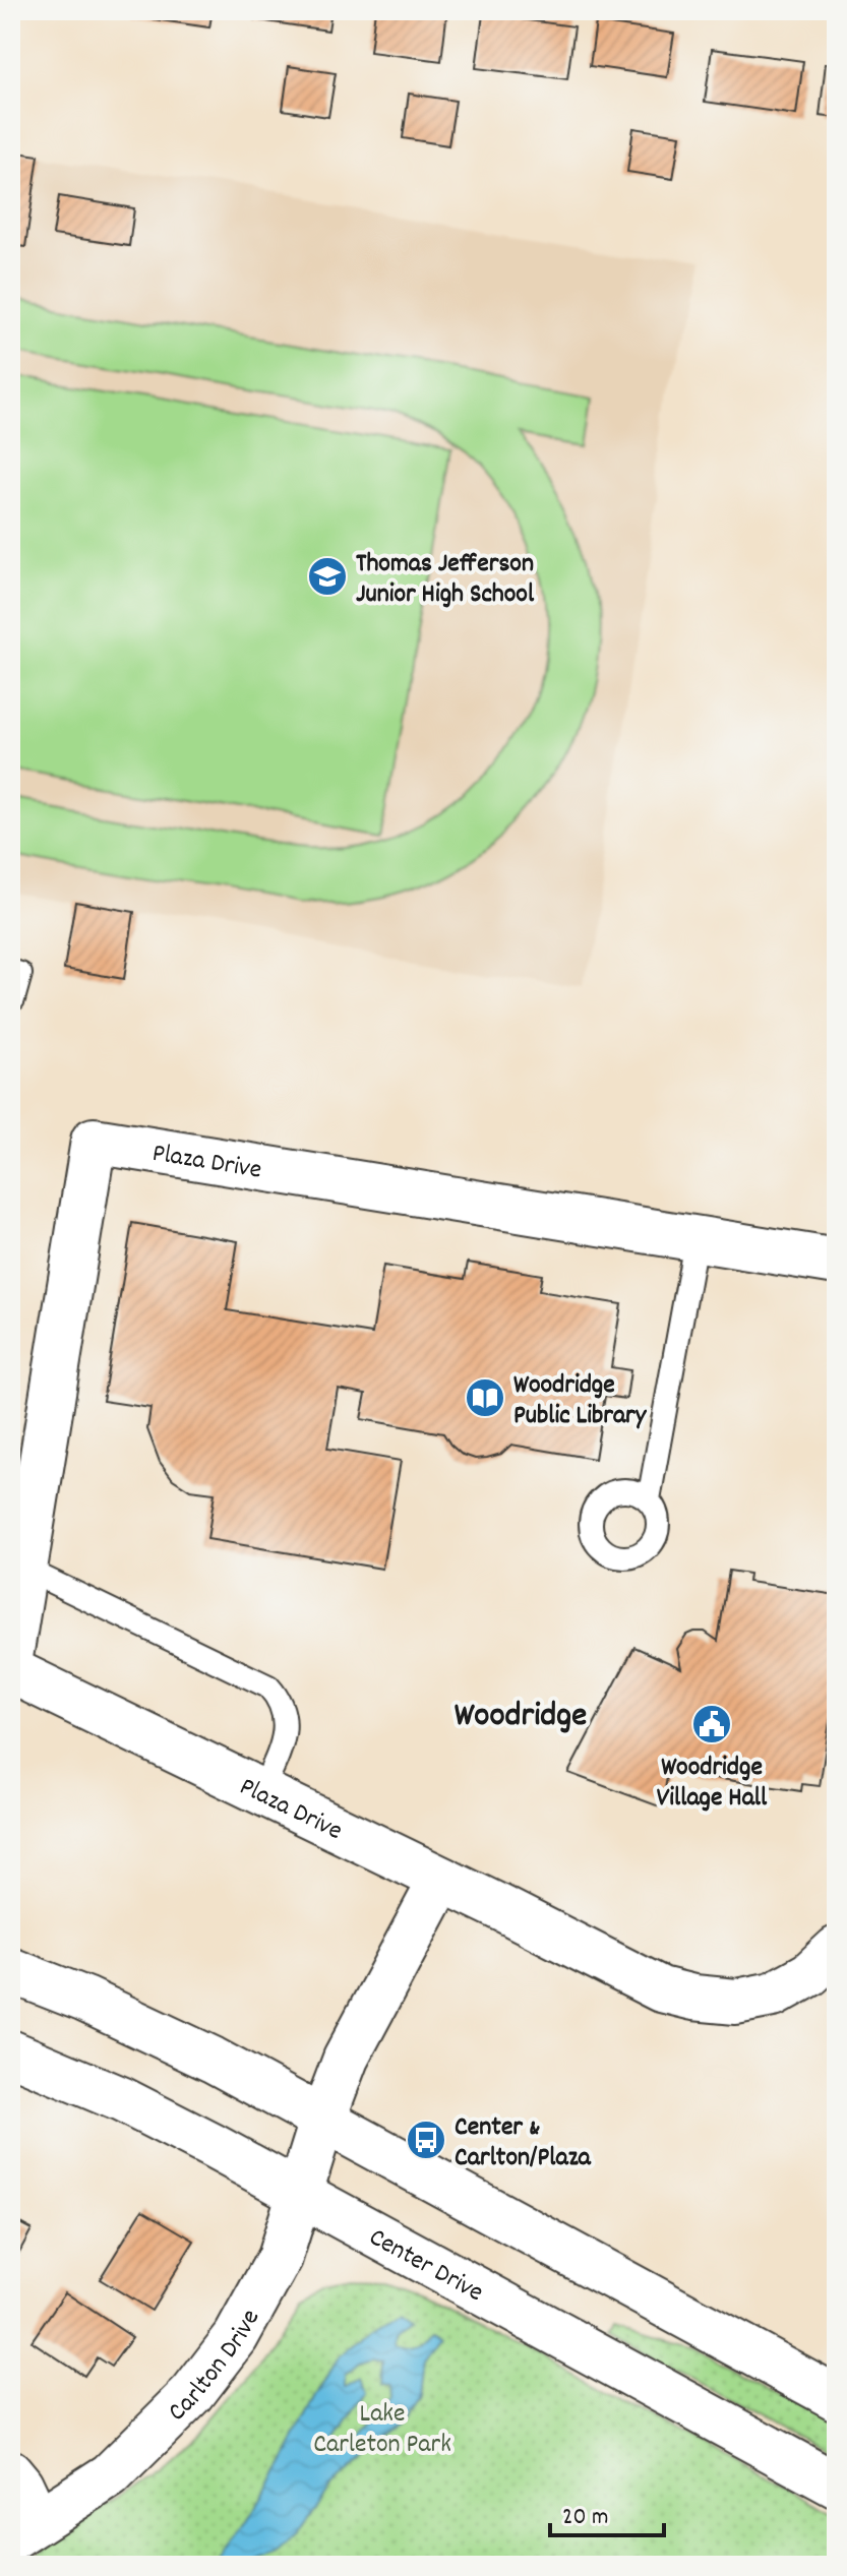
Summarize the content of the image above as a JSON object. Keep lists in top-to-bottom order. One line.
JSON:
{"streets":{"street":["Plaza Drive","Center Drive","Carlton Drive"]},"crossings":[["Center Drive","Carlton Drive"]],"districts":["Woodridge"],"parks":["Lake Carleton Park"],"places":{"school or university":["Thomas Jefferson Junior High School"],"library":["Woodridge Public Library"],"public building":["Woodridge Village Hall"],"bus stop":["Center & Carlton/Plaza"]},"scale_bar":"20 m"}
